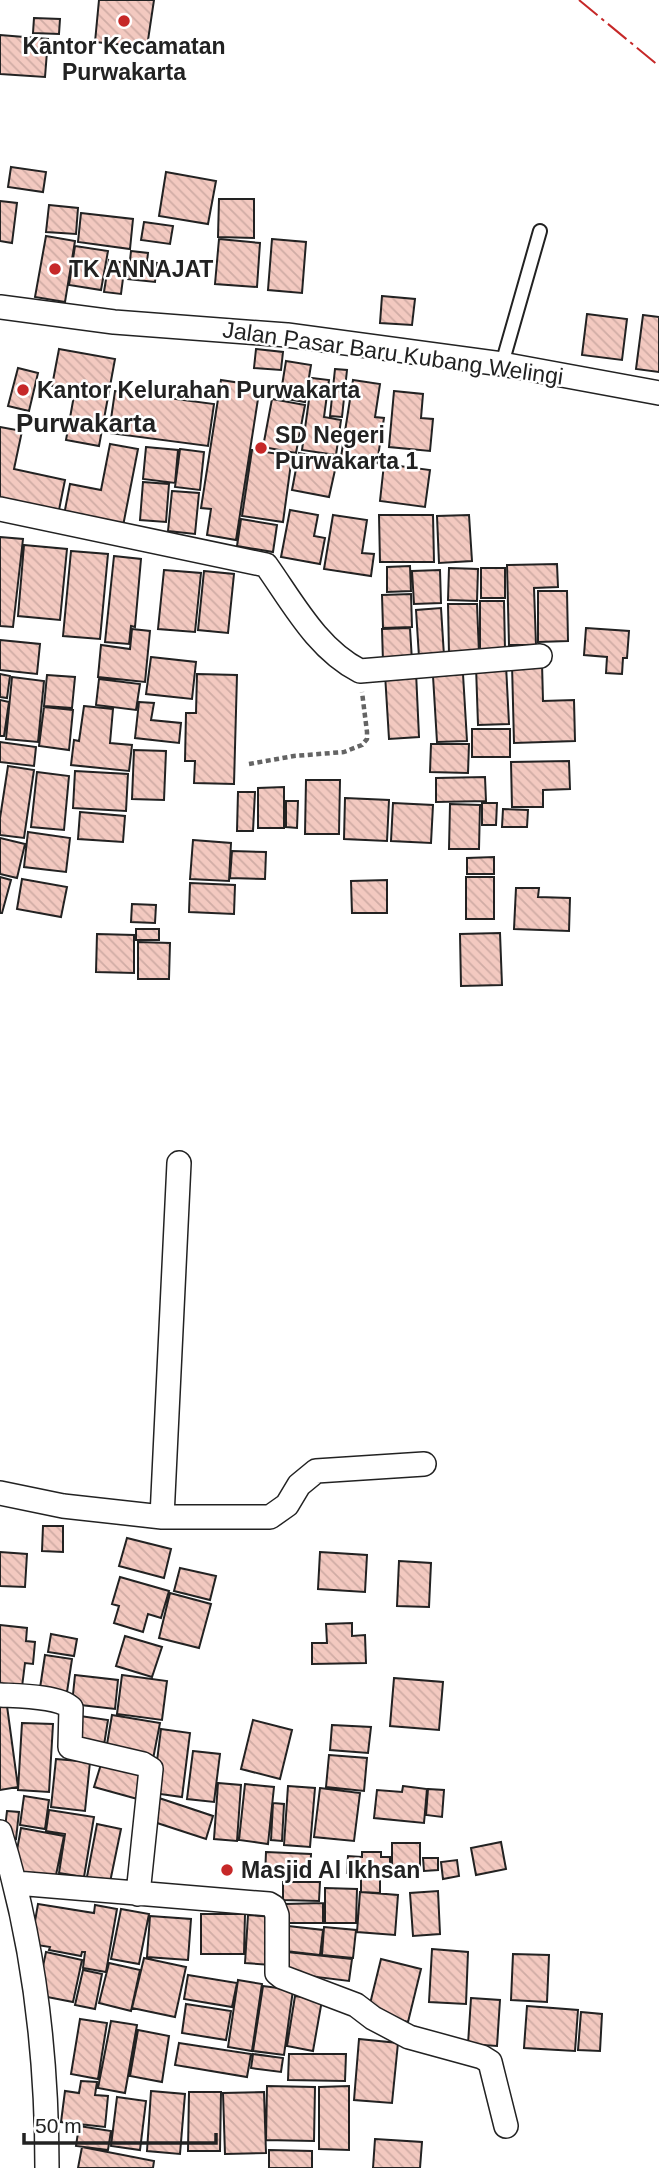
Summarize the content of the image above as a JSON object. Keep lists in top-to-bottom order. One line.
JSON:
{"streets":{"street":["Jalan Pasar Baru Kubang Welingi"]},"districts":["Purwakarta"],"places":["Kantor Kecamatan Purwakarta","TK ANNAJAT","Kantor Kelurahan Purwakarta","SD Negeri Purwakarta 1","Masjid Al Ikhsan"],"scale_bar":"50 m"}
